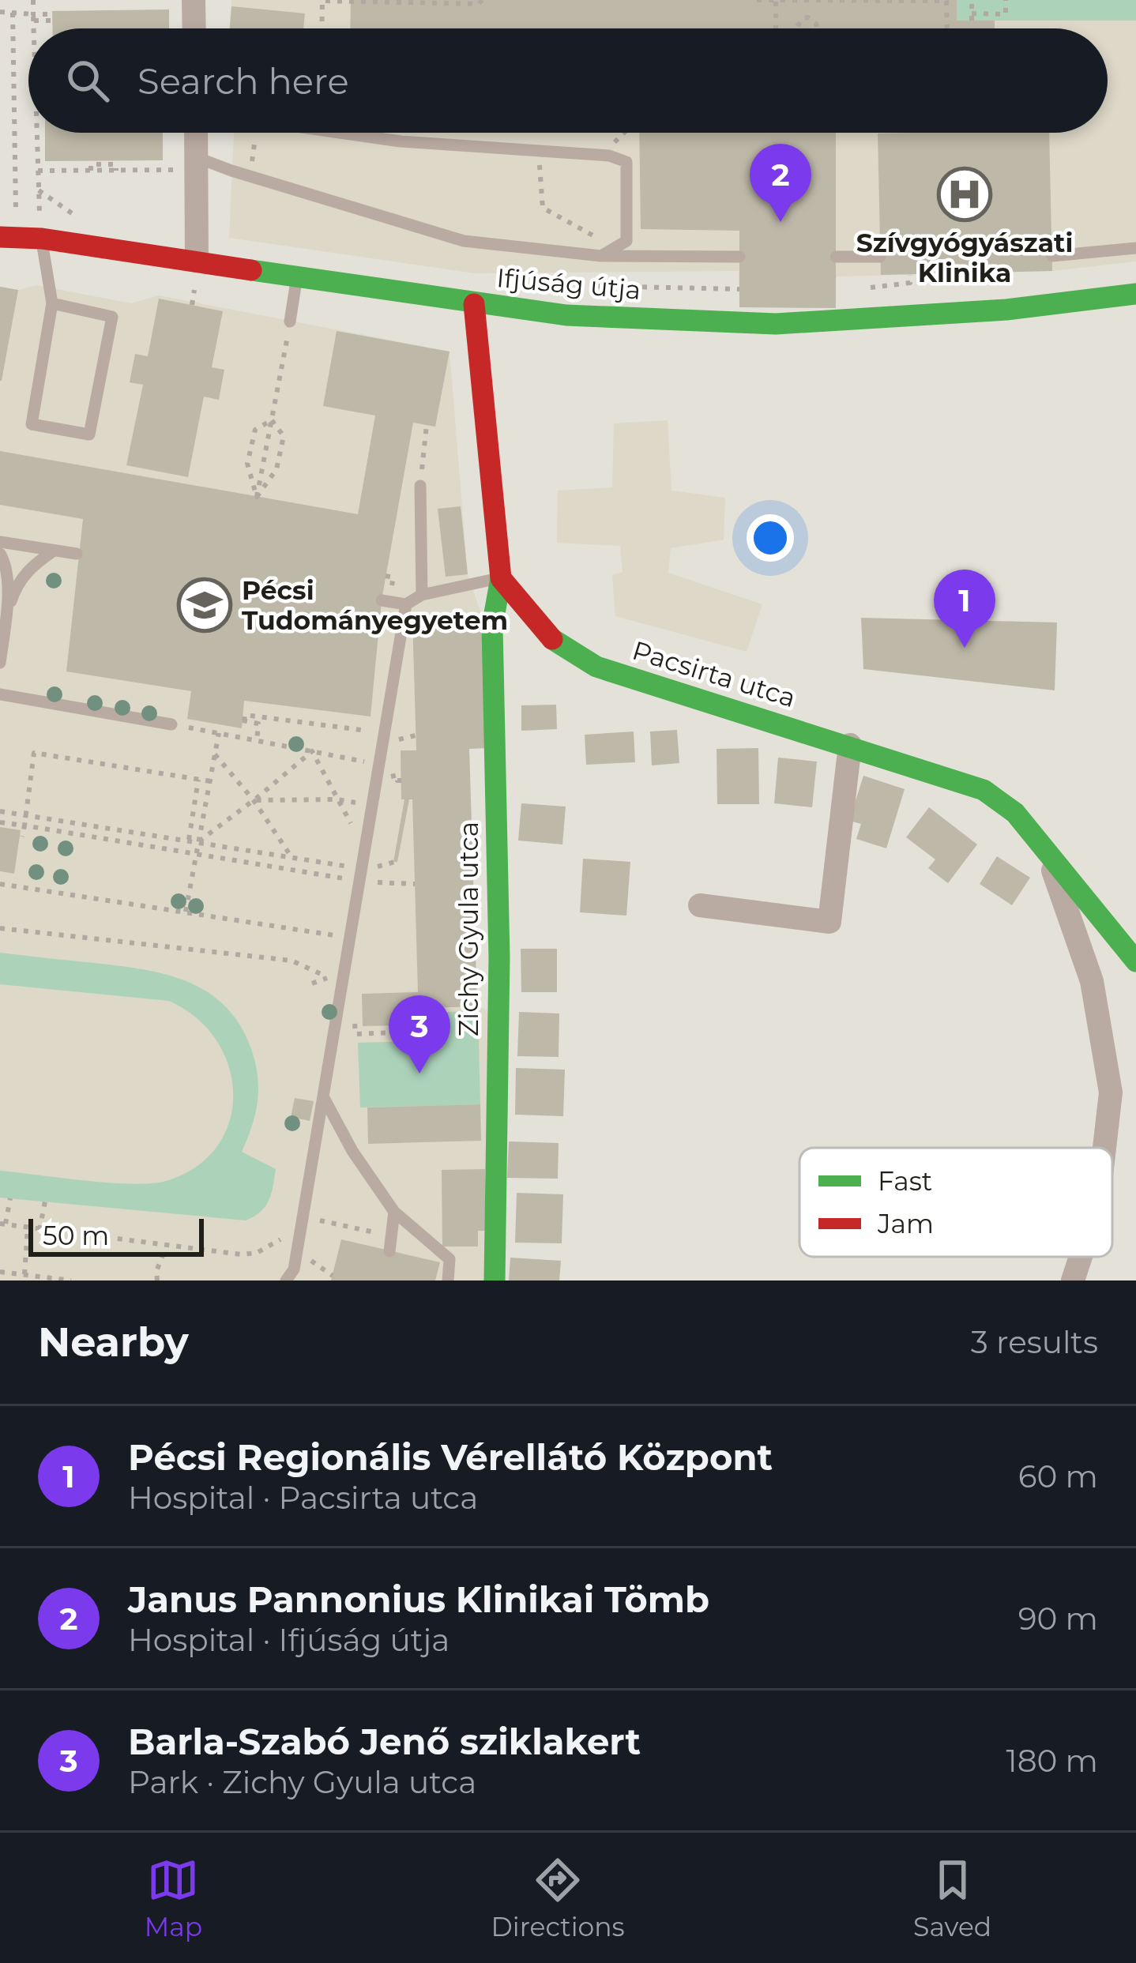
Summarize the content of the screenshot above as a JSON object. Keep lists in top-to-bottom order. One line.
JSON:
{"streets":{"street":["Ifjúság útja","Pacsirta utca","Zichy Gyula utca"]},"crossings":[["Pacsirta utca","Zichy Gyula utca"]],"places":{"hospital":["Szívgyógyászati Klinika"],"school or university":["Pécsi Tudományegyetem"]},"legend":["Fast","Jam"],"scale_bar":"50 m","page":{"search":"Search here","pins":["2","1","3"],"scale":"50 m","heading":["Nearby","3 results"],"list":[{"mark":"1","name":"Pécsi Regionális Vérellátó Központ","note":"Hospital · Pacsirta utca","value":"60 m"},{"mark":"2","name":"Janus Pannonius Klinikai Tömb","note":"Hospital · Ifjúság útja","value":"90 m"},{"mark":"3","name":"Barla-Szabó Jenő sziklakert","note":"Park · Zichy Gyula utca","value":"180 m"}],"nav":["Map","Directions","Saved"]}}
